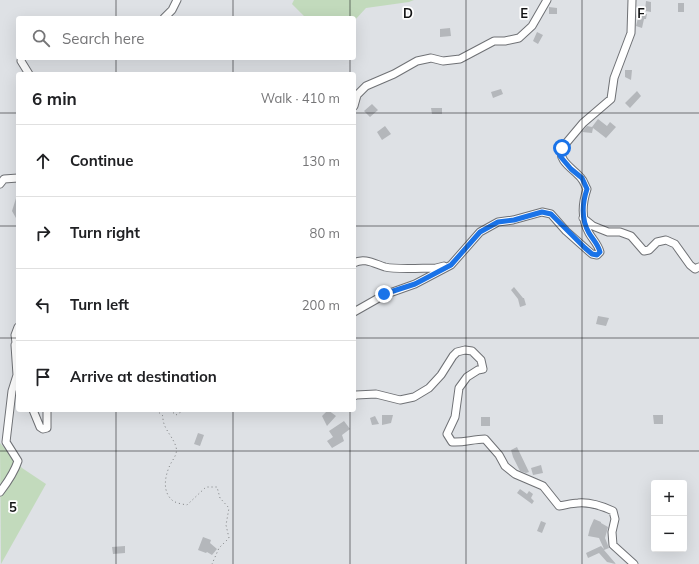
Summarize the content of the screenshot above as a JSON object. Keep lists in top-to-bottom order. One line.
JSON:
{"page":{"search":"Search here","heading":["6 min","Walk · 410 m"],"list":[["Continue","130 m"],["Turn right","80 m"],["Turn left","200 m"],"Arrive at destination"],"map_buttons":["+","−"]},"grid":{"columns":["D","E","F"],"rows":["5"]}}
